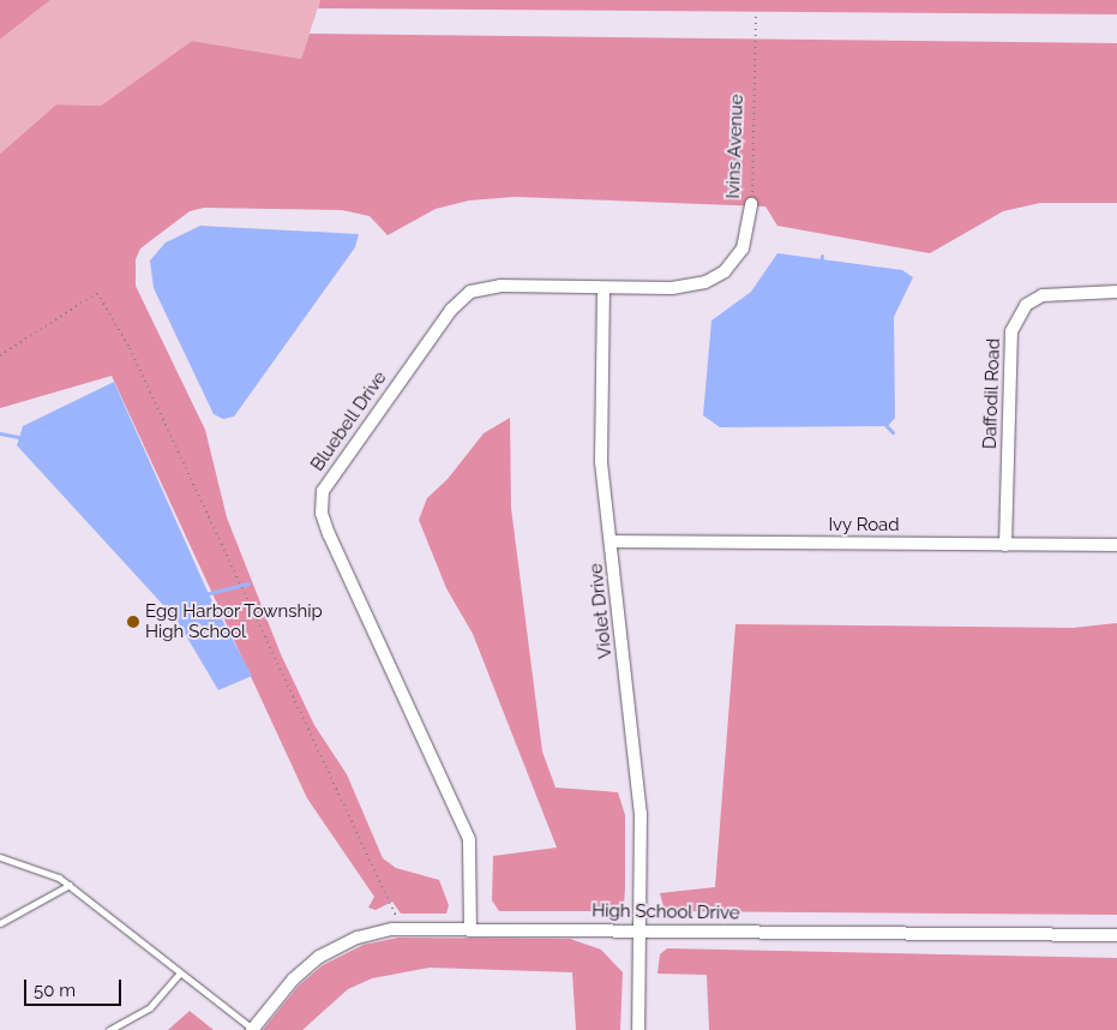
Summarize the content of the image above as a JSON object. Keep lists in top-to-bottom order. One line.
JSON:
{"streets":{"street":["Ivins Avenue","Daffodil Road","Bluebell Drive","Ivy Road","Violet Drive","High School Drive"]},"crossings":[["Ivins Avenue","Bluebell Drive"],["Daffodil Road","Ivy Road"],["Bluebell Drive","Violet Drive"],["Bluebell Drive","High School Drive"],["Ivy Road","Violet Drive"],["Violet Drive","High School Drive"]],"places":["Egg Harbor Township High School"],"scale_bar":"50 m"}
